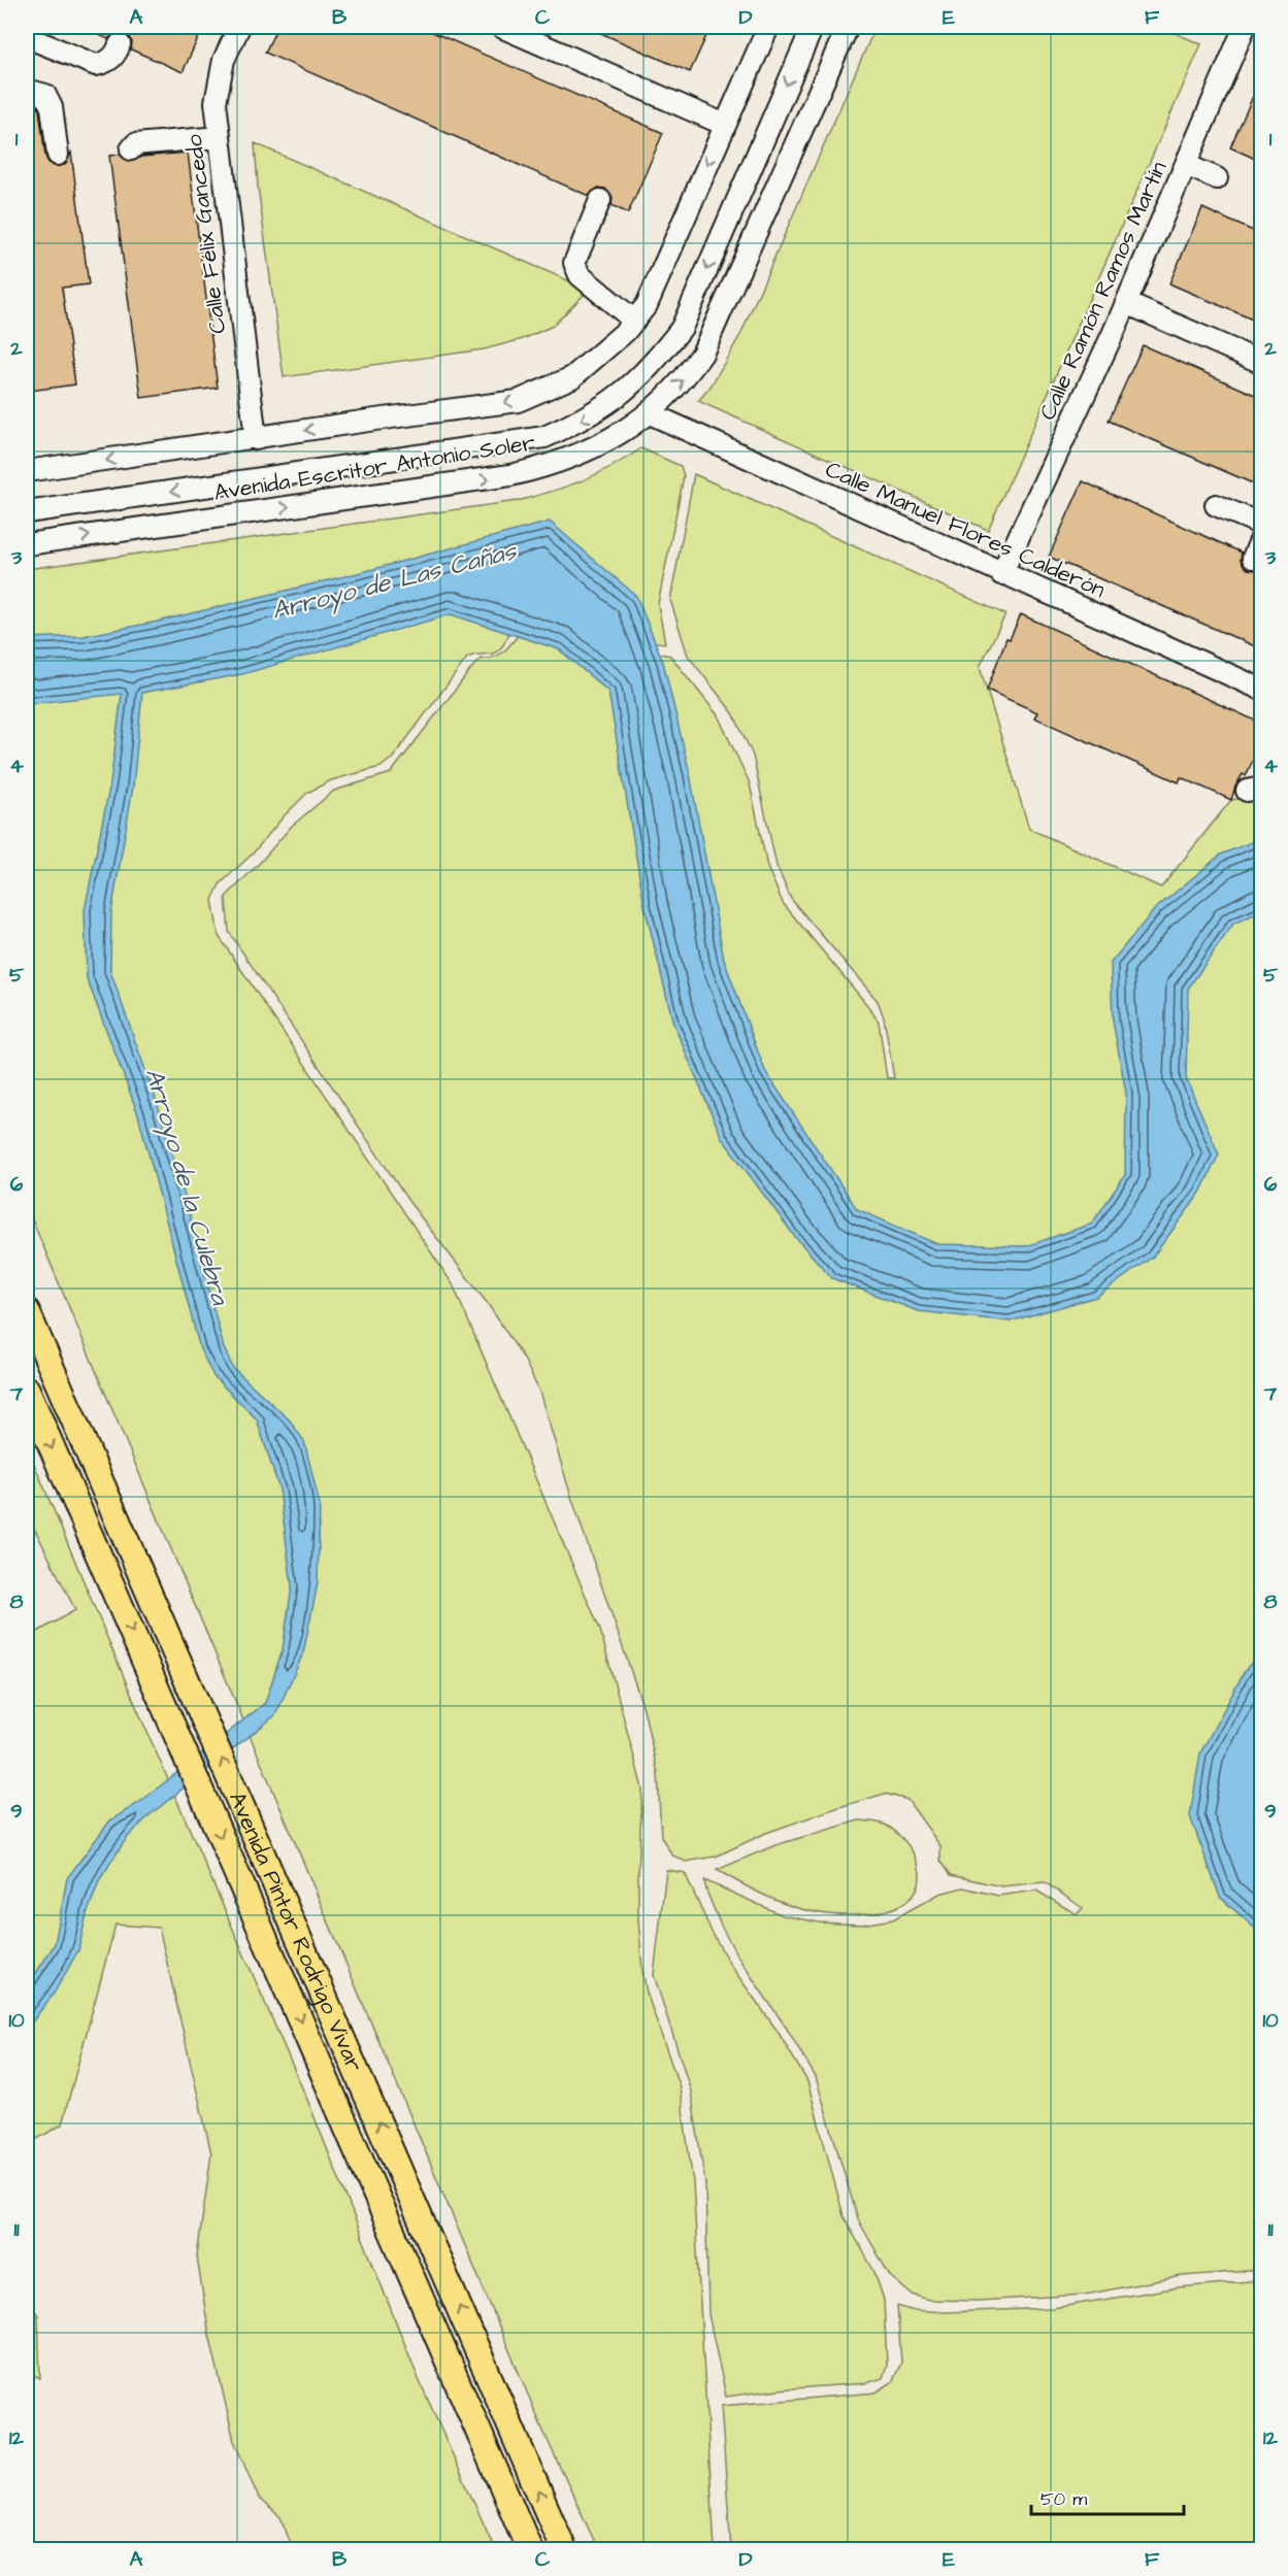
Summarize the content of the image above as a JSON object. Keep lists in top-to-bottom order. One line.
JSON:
{"streets":{"main road":["Avenida Pintor Rodrigo Vivar"],"street":["Calle Félix Gancedo","Calle Ramón Ramos Martín","Avenida Escritor Antonio Soler","Calle Manuel Flores Calderón"]},"crossings":[["Calle Félix Gancedo","Avenida Escritor Antonio Soler"],["Calle Ramón Ramos Martín","Calle Manuel Flores Calderón"],["Avenida Escritor Antonio Soler","Calle Manuel Flores Calderón"]],"water":["Arroyo de Las Cañas","Arroyo de la Culebra"],"scale_bar":"50 m","grid":{"columns":["A","B","C","D","E","F"],"rows":["1","2","3","4","5","6","7","8","9","10","11","12"]}}
